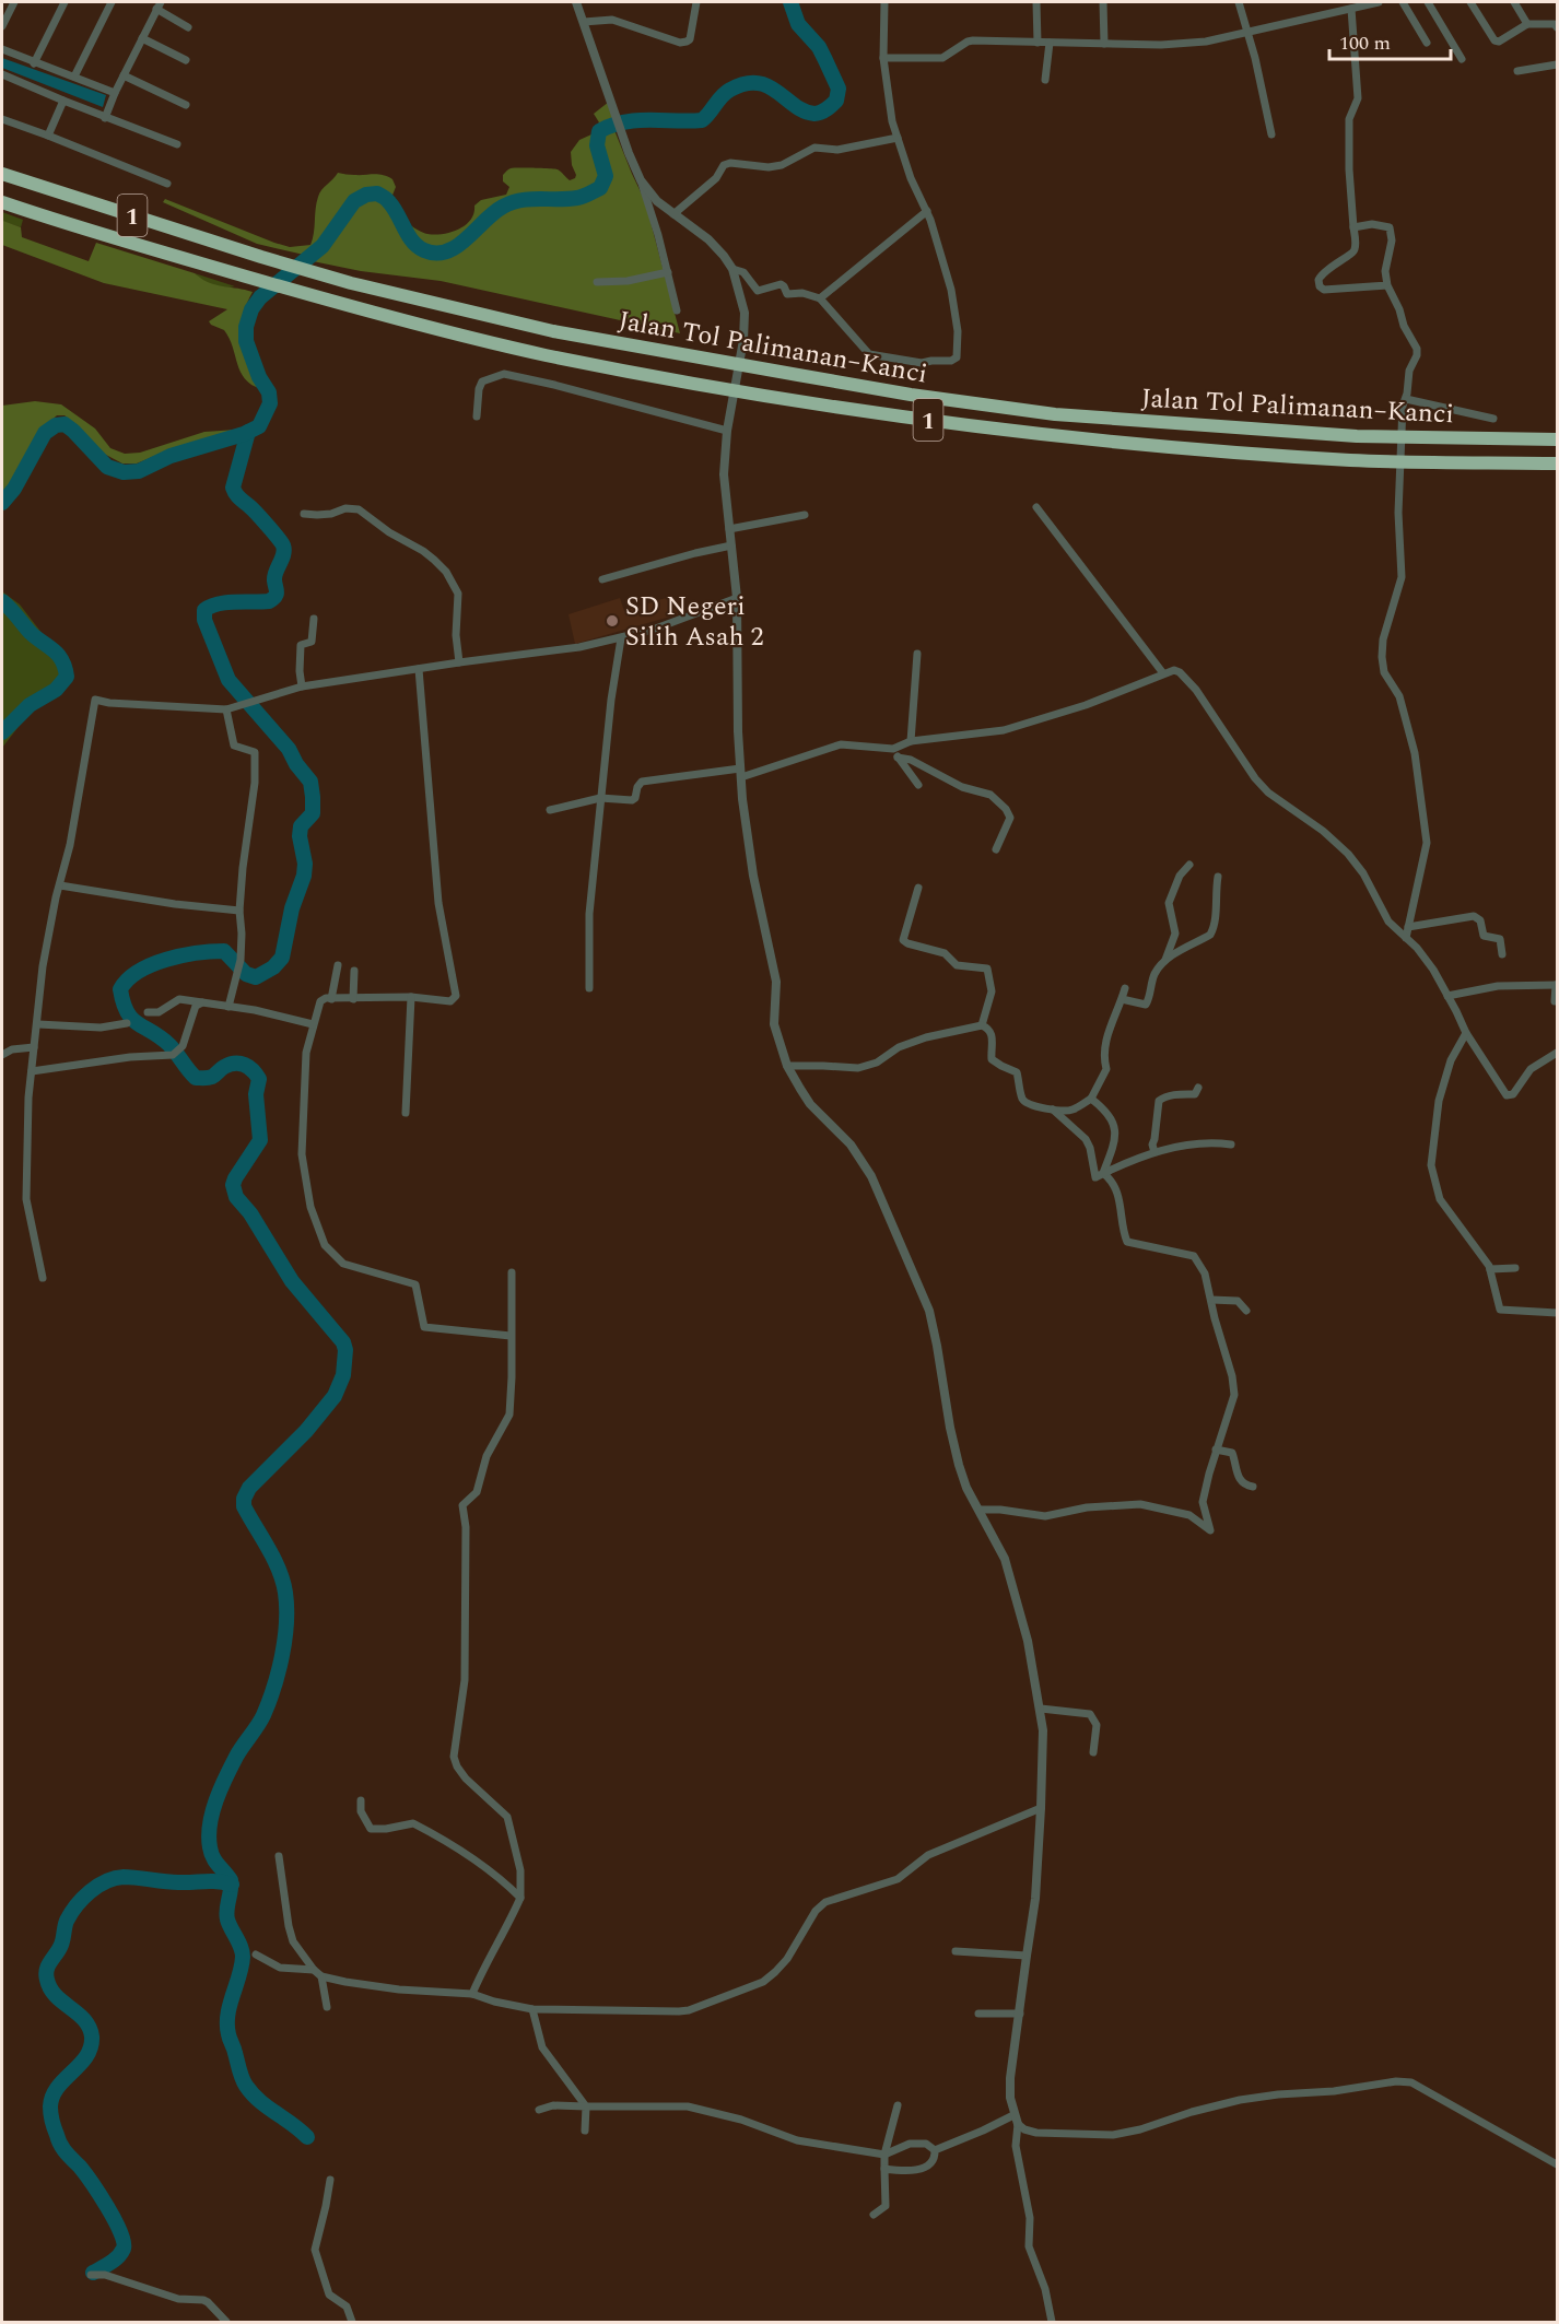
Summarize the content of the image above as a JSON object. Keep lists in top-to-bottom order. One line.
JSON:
{"streets":{"highway":["1","Jalan Tol Palimanan–Kanci"]},"places":["SD Negeri Silih Asah 2"],"scale_bar":"100 m"}
